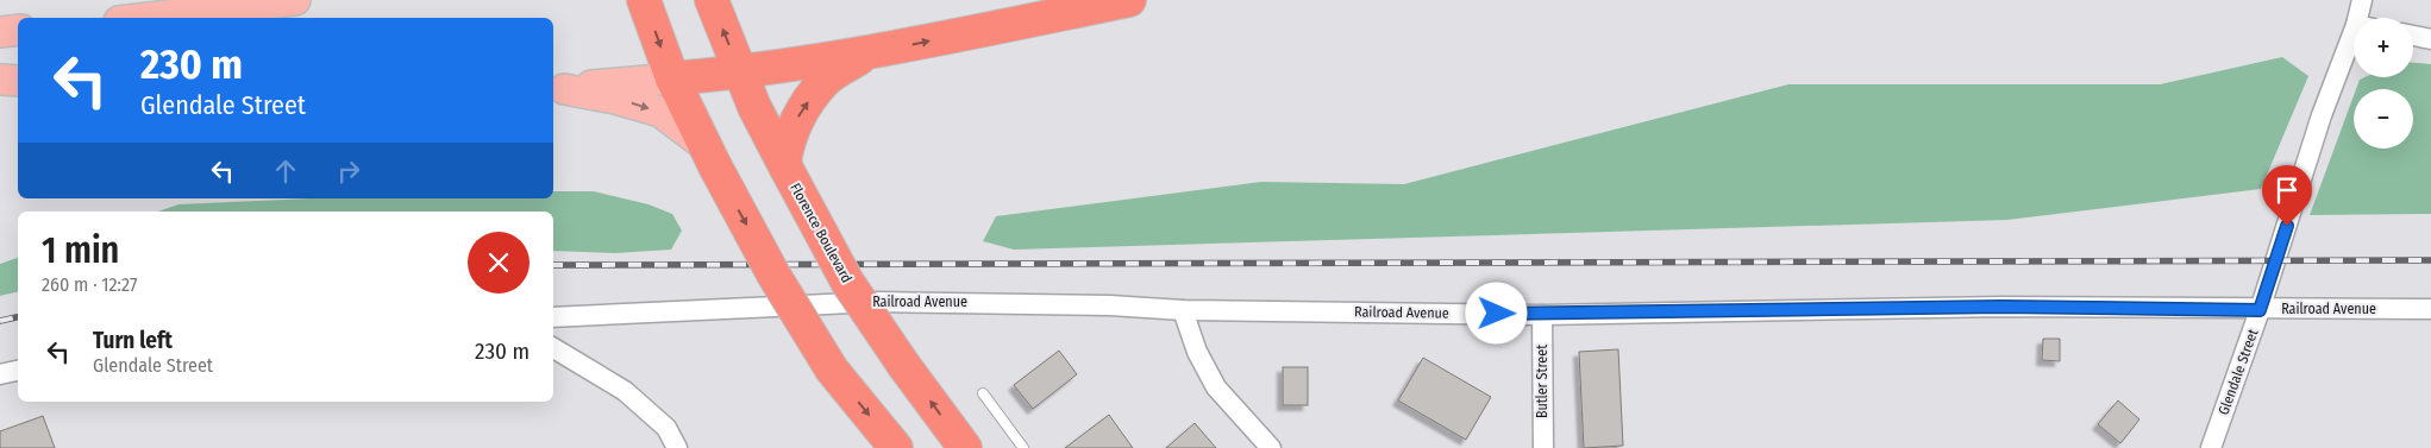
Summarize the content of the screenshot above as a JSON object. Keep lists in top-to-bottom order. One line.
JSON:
{"streets":{"highway":["Florence Boulevard"],"street":["Railroad Avenue","Glendale Street","Butler Street"]},"crossings":[["Railroad Avenue","Glendale Street"],["Railroad Avenue","Butler Street"]],"page":{"map_buttons":["+","−"],"turn":["230 m","Glendale Street"],"heading":["1 min","260 m · 12:27"],"list":[{"name":"Turn left","note":"Glendale Street","value":"230 m"}]}}
